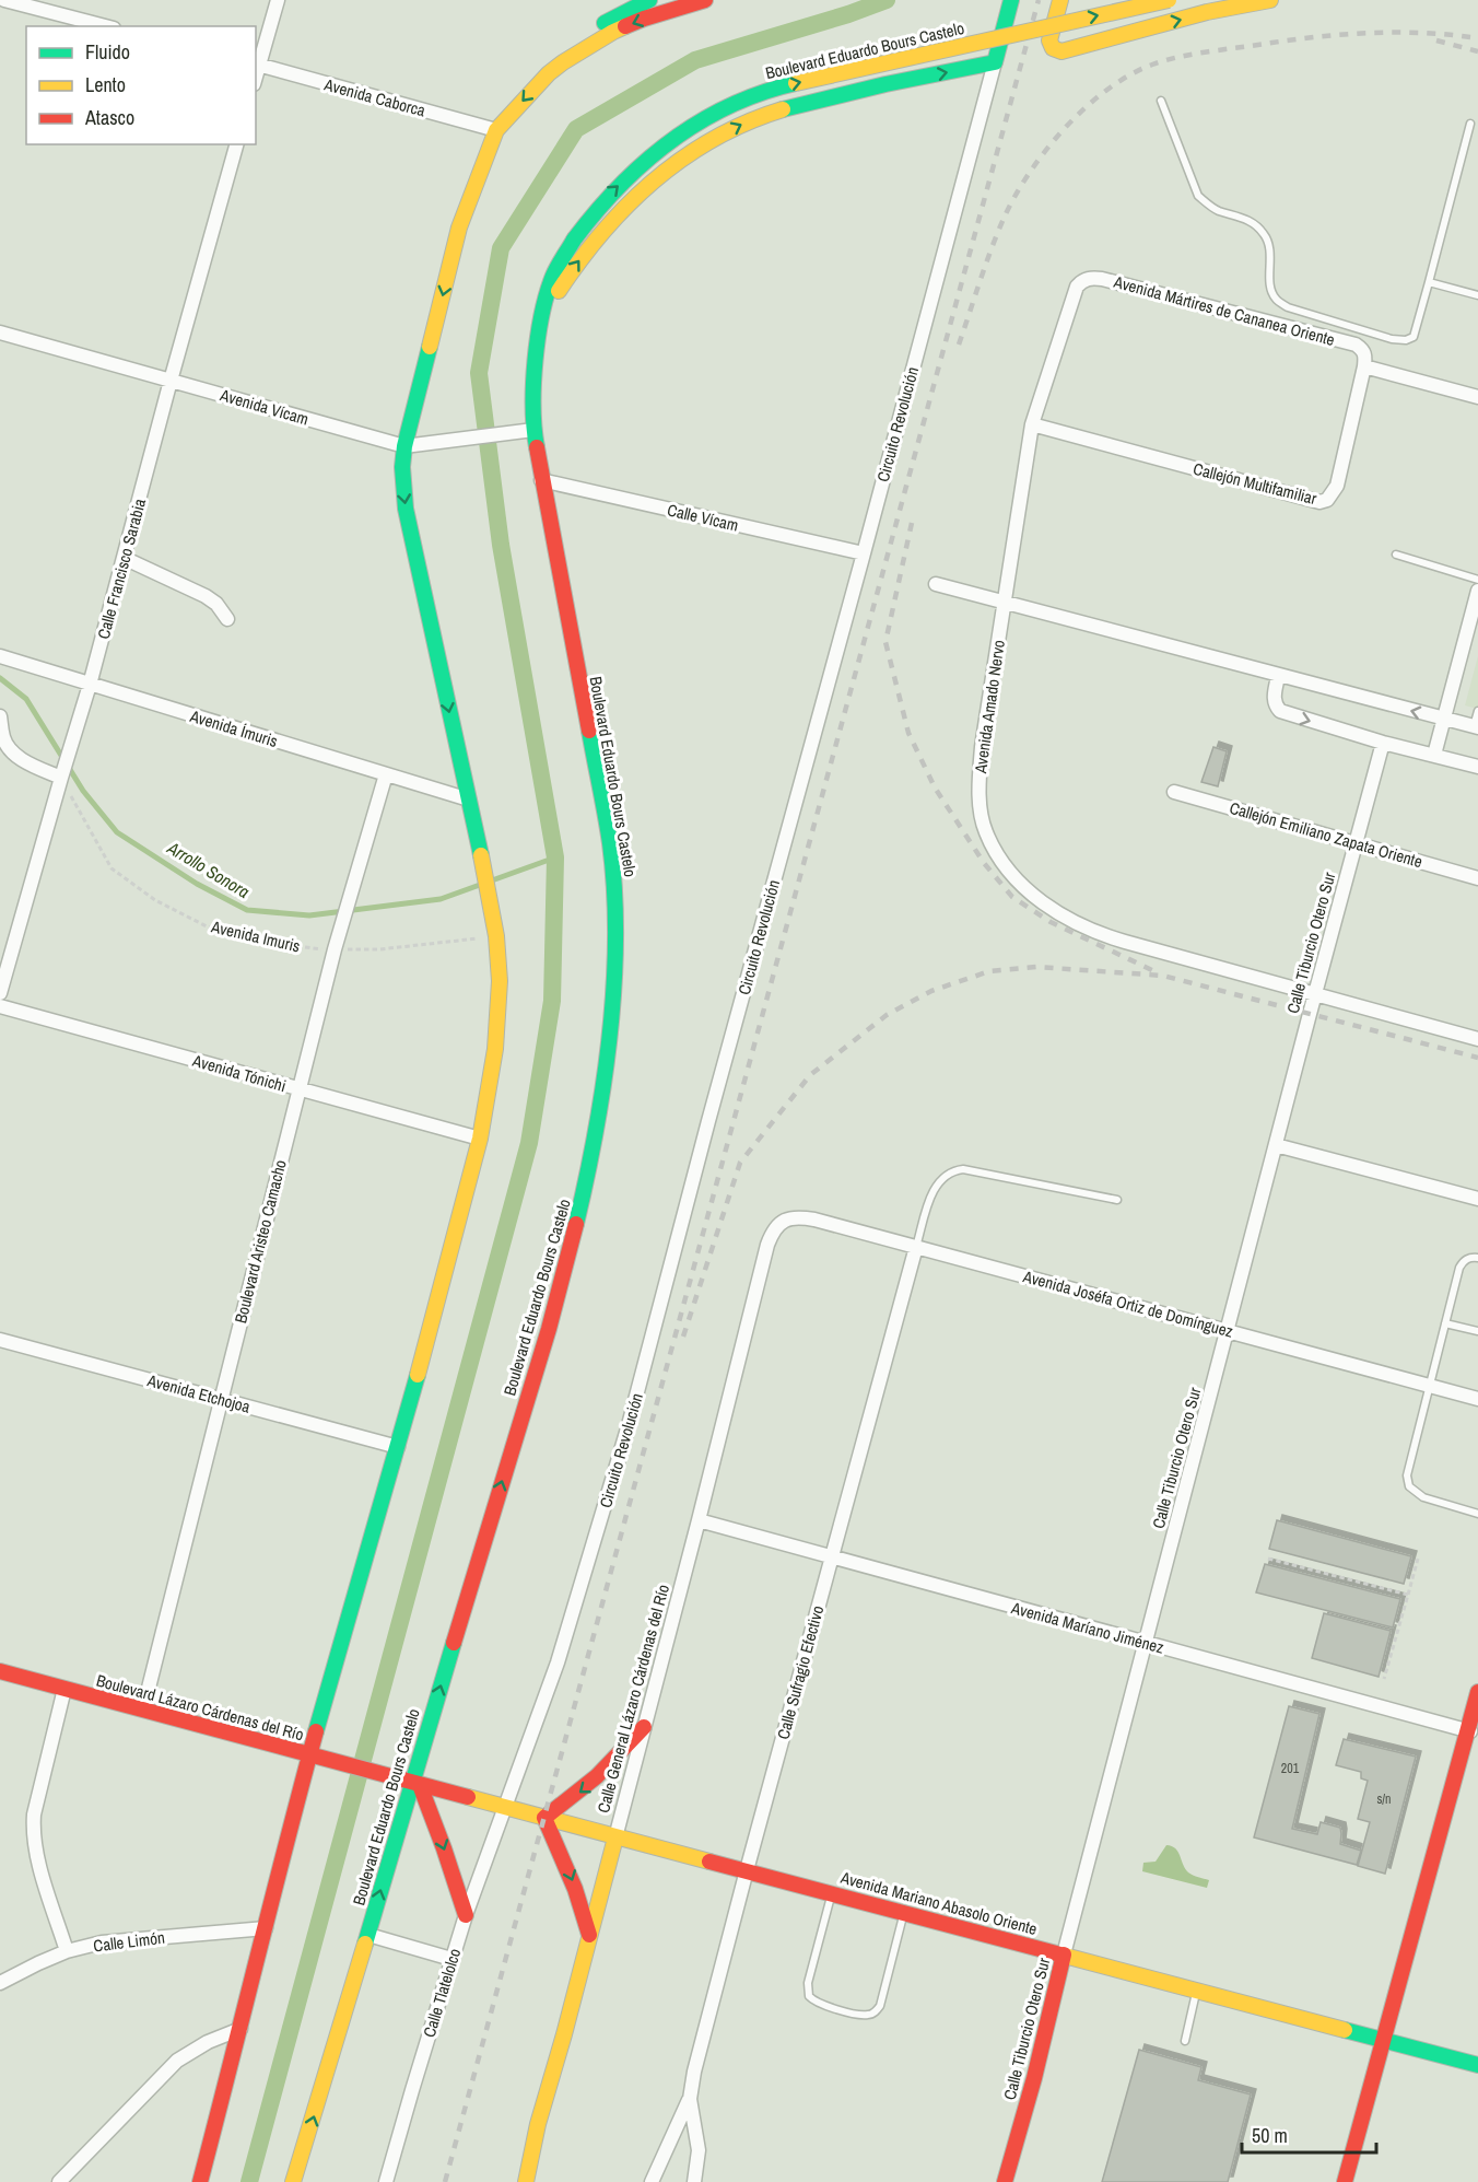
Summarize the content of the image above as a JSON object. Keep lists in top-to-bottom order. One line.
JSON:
{"streets":{"main road":["Boulevard Eduardo Bours Castelo","Calle Tiburcio Otero Sur","Calle General Lázaro Cárdenas del Río","Boulevard Lázaro Cárdenas del Río","Avenida Mariano Abasolo Oriente"],"street":["Avenida Caborca","Avenida Mártires de Cananea Oriente","Avenida Vícam","Circuito Revolución","Callejón Multifamiliar","Calle Vícam","Calle Francisco Sarabia","Avenida Amado Nervo","Avenida Ímuris","Callejón Emiliano Zapata Oriente","Avenida Tónichi","Boulevard Aristeo Camacho","Avenida Joséfa Ortiz de Domínguez","Avenida Etchojoa","Avenida Maríano Jiménez","Calle Sufragio Efectivo","Calle Limón","Calle Tlatelolco"],"path":["Avenida Imuris"]},"crossings":[["Boulevard Eduardo Bours Castelo","Avenida Vícam"],["Boulevard Eduardo Bours Castelo","Calle Vícam"],["Boulevard Eduardo Bours Castelo","Avenida Mariano Abasolo Oriente"],["Avenida Mártires de Cananea Oriente","Callejón Multifamiliar"],["Avenida Mártires de Cananea Oriente","Avenida Amado Nervo"],["Avenida Vícam","Calle Francisco Sarabia"],["Circuito Revolución","Calle Vícam"],["Circuito Revolución","Avenida Mariano Abasolo Oriente"],["Circuito Revolución","Calle Tlatelolco"],["Callejón Multifamiliar","Avenida Amado Nervo"],["Calle Francisco Sarabia","Avenida Ímuris"],["Calle Francisco Sarabia","Avenida Imuris"],["Avenida Amado Nervo","Calle Tiburcio Otero Sur"],["Avenida Ímuris","Boulevard Aristeo Camacho"],["Callejón Emiliano Zapata Oriente","Calle Tiburcio Otero Sur"],["Avenida Imuris","Boulevard Aristeo Camacho"],["Calle Tiburcio Otero Sur","Avenida Joséfa Ortiz de Domínguez"],["Calle Tiburcio Otero Sur","Avenida Maríano Jiménez"],["Calle Tiburcio Otero Sur","Avenida Mariano Abasolo Oriente"],["Avenida Tónichi","Boulevard Aristeo Camacho"],["Boulevard Aristeo Camacho","Avenida Etchojoa"],["Boulevard Aristeo Camacho","Boulevard Lázaro Cárdenas del Río"],["Avenida Joséfa Ortiz de Domínguez","Calle Sufragio Efectivo"],["Avenida Joséfa Ortiz de Domínguez","Calle General Lázaro Cárdenas del Río"],["Avenida Maríano Jiménez","Calle Sufragio Efectivo"],["Avenida Maríano Jiménez","Calle General Lázaro Cárdenas del Río"],["Calle Sufragio Efectivo","Avenida Mariano Abasolo Oriente"],["Calle General Lázaro Cárdenas del Río","Avenida Mariano Abasolo Oriente"],["Boulevard Lázaro Cárdenas del Río","Avenida Mariano Abasolo Oriente"],["Avenida Mariano Abasolo Oriente","Calle Tlatelolco"]],"water":["Arrollo Sonora"],"house_numbers":["201","s/n"],"legend":["Fluido","Lento","Atasco"],"scale_bar":"50 m"}
